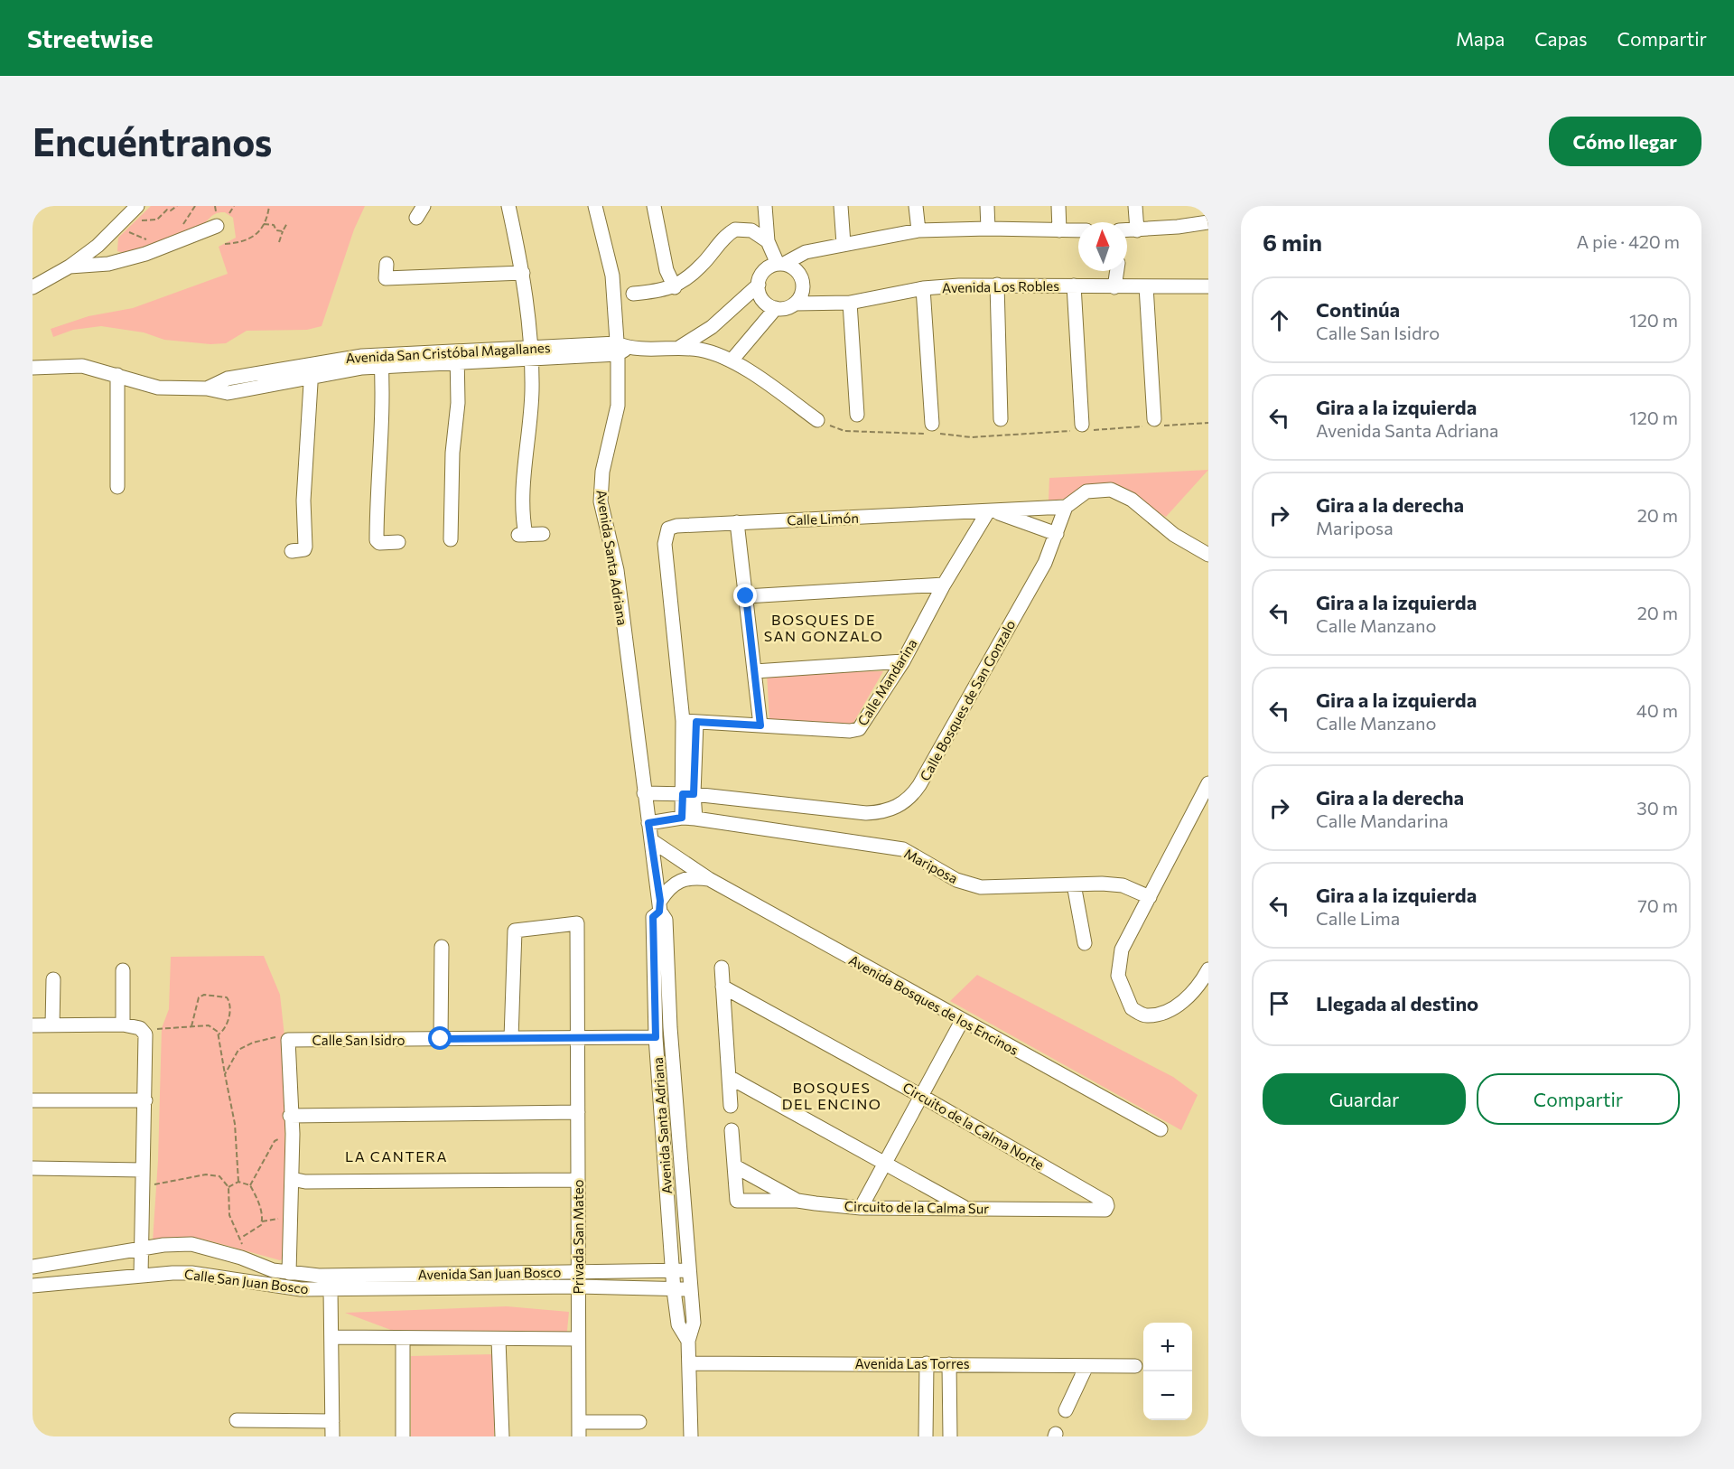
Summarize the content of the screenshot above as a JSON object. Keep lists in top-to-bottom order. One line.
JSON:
{"streets":{"street":["Avenida Los Robles","Avenida San Cristóbal Magallanes","Calle Limón","Avenida Santa Adriana","Calle Mandarina","Calle Bosques de San Gonzalo","Mariposa","Avenida Bosques de los Encinos","Calle San Isidro","Circuito de la Calma Norte","Circuito de la Calma Sur","Privada San Mateo","Avenida San Juan Bosco","Calle San Juan Bosco","Avenida Las Torres"]},"crossings":[["Avenida San Cristóbal Magallanes","Avenida Santa Adriana"],["Calle Limón","Calle Mandarina"],["Calle Limón","Calle Bosques de San Gonzalo"],["Avenida Santa Adriana","Calle Bosques de San Gonzalo"],["Avenida Santa Adriana","Mariposa"],["Avenida Santa Adriana","Avenida Bosques de los Encinos"],["Avenida Santa Adriana","Calle San Isidro"],["Avenida Santa Adriana","Avenida San Juan Bosco"],["Avenida Santa Adriana","Avenida Las Torres"],["Calle San Isidro","Privada San Mateo"],["Circuito de la Calma Norte","Circuito de la Calma Sur"],["Privada San Mateo","Avenida San Juan Bosco"],["Avenida San Juan Bosco","Calle San Juan Bosco"]],"districts":["BOSQUES DE SAN GONZALO","BOSQUES DEL ENCINO","LA CANTERA"],"north":"top","page":{"header":"Streetwise","nav":["Mapa","Capas","Compartir"],"buttons":["Cómo llegar",["Guardar","Compartir"]],"title":"Encuéntranos","heading":["6 min","A pie · 420 m"],"list":[["Continúa","Calle San Isidro","120 m"],["Gira a la izquierda","Avenida Santa Adriana","120 m"],["Gira a la derecha","Mariposa","20 m"],["Gira a la izquierda","Calle Manzano","20 m"],["Gira a la izquierda","Calle Manzano","40 m"],["Gira a la derecha","Calle Mandarina","30 m"],["Gira a la izquierda","Calle Lima","70 m"],"Llegada al destino"],"map_buttons":["+","−"]}}
